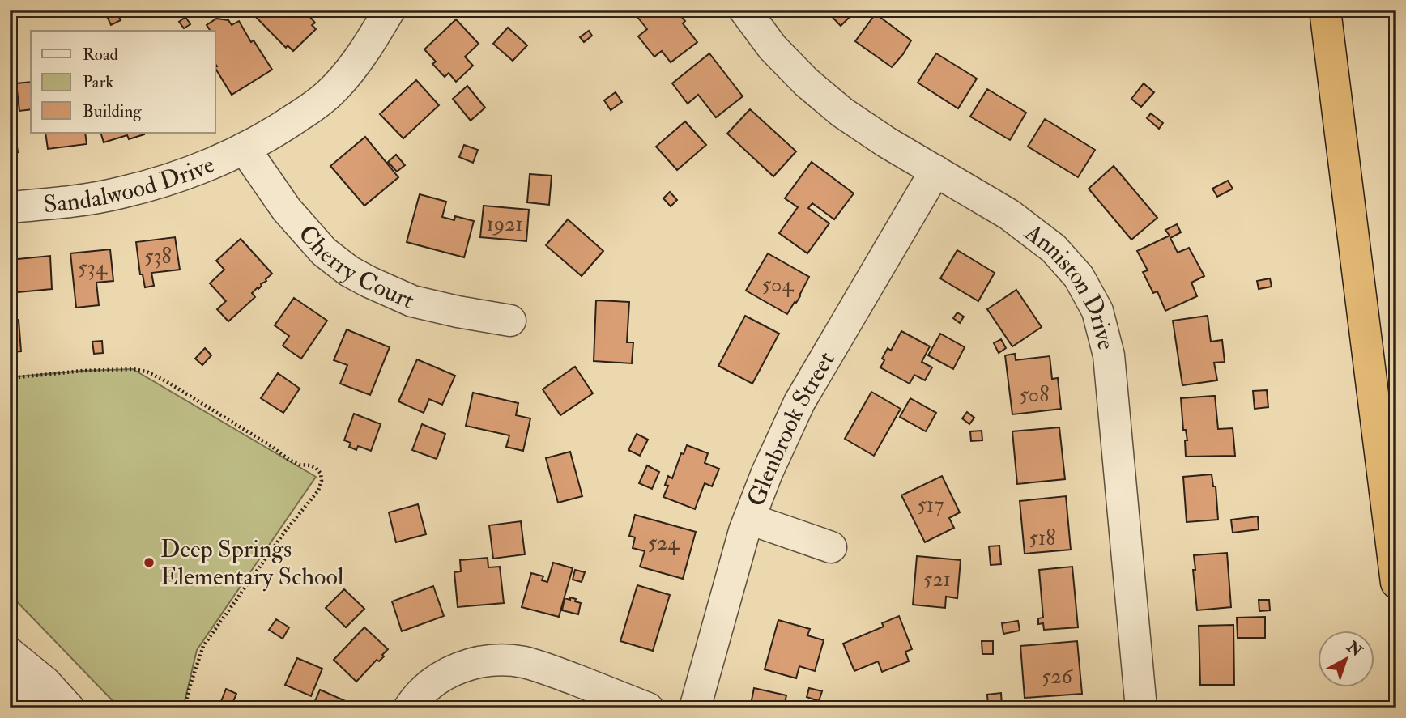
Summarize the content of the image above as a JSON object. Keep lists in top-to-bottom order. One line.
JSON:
{"streets":{"street":["Sandalwood Drive","Cherry Court","Anniston Drive","Glenbrook Street"]},"crossings":[["Sandalwood Drive","Cherry Court"],["Anniston Drive","Glenbrook Street"]],"places":["Deep Springs Elementary School"],"house_numbers":["1921","538","534","504","508","517","518","524","521","526"],"legend":["Road","Park","Building"],"north":"top right"}
